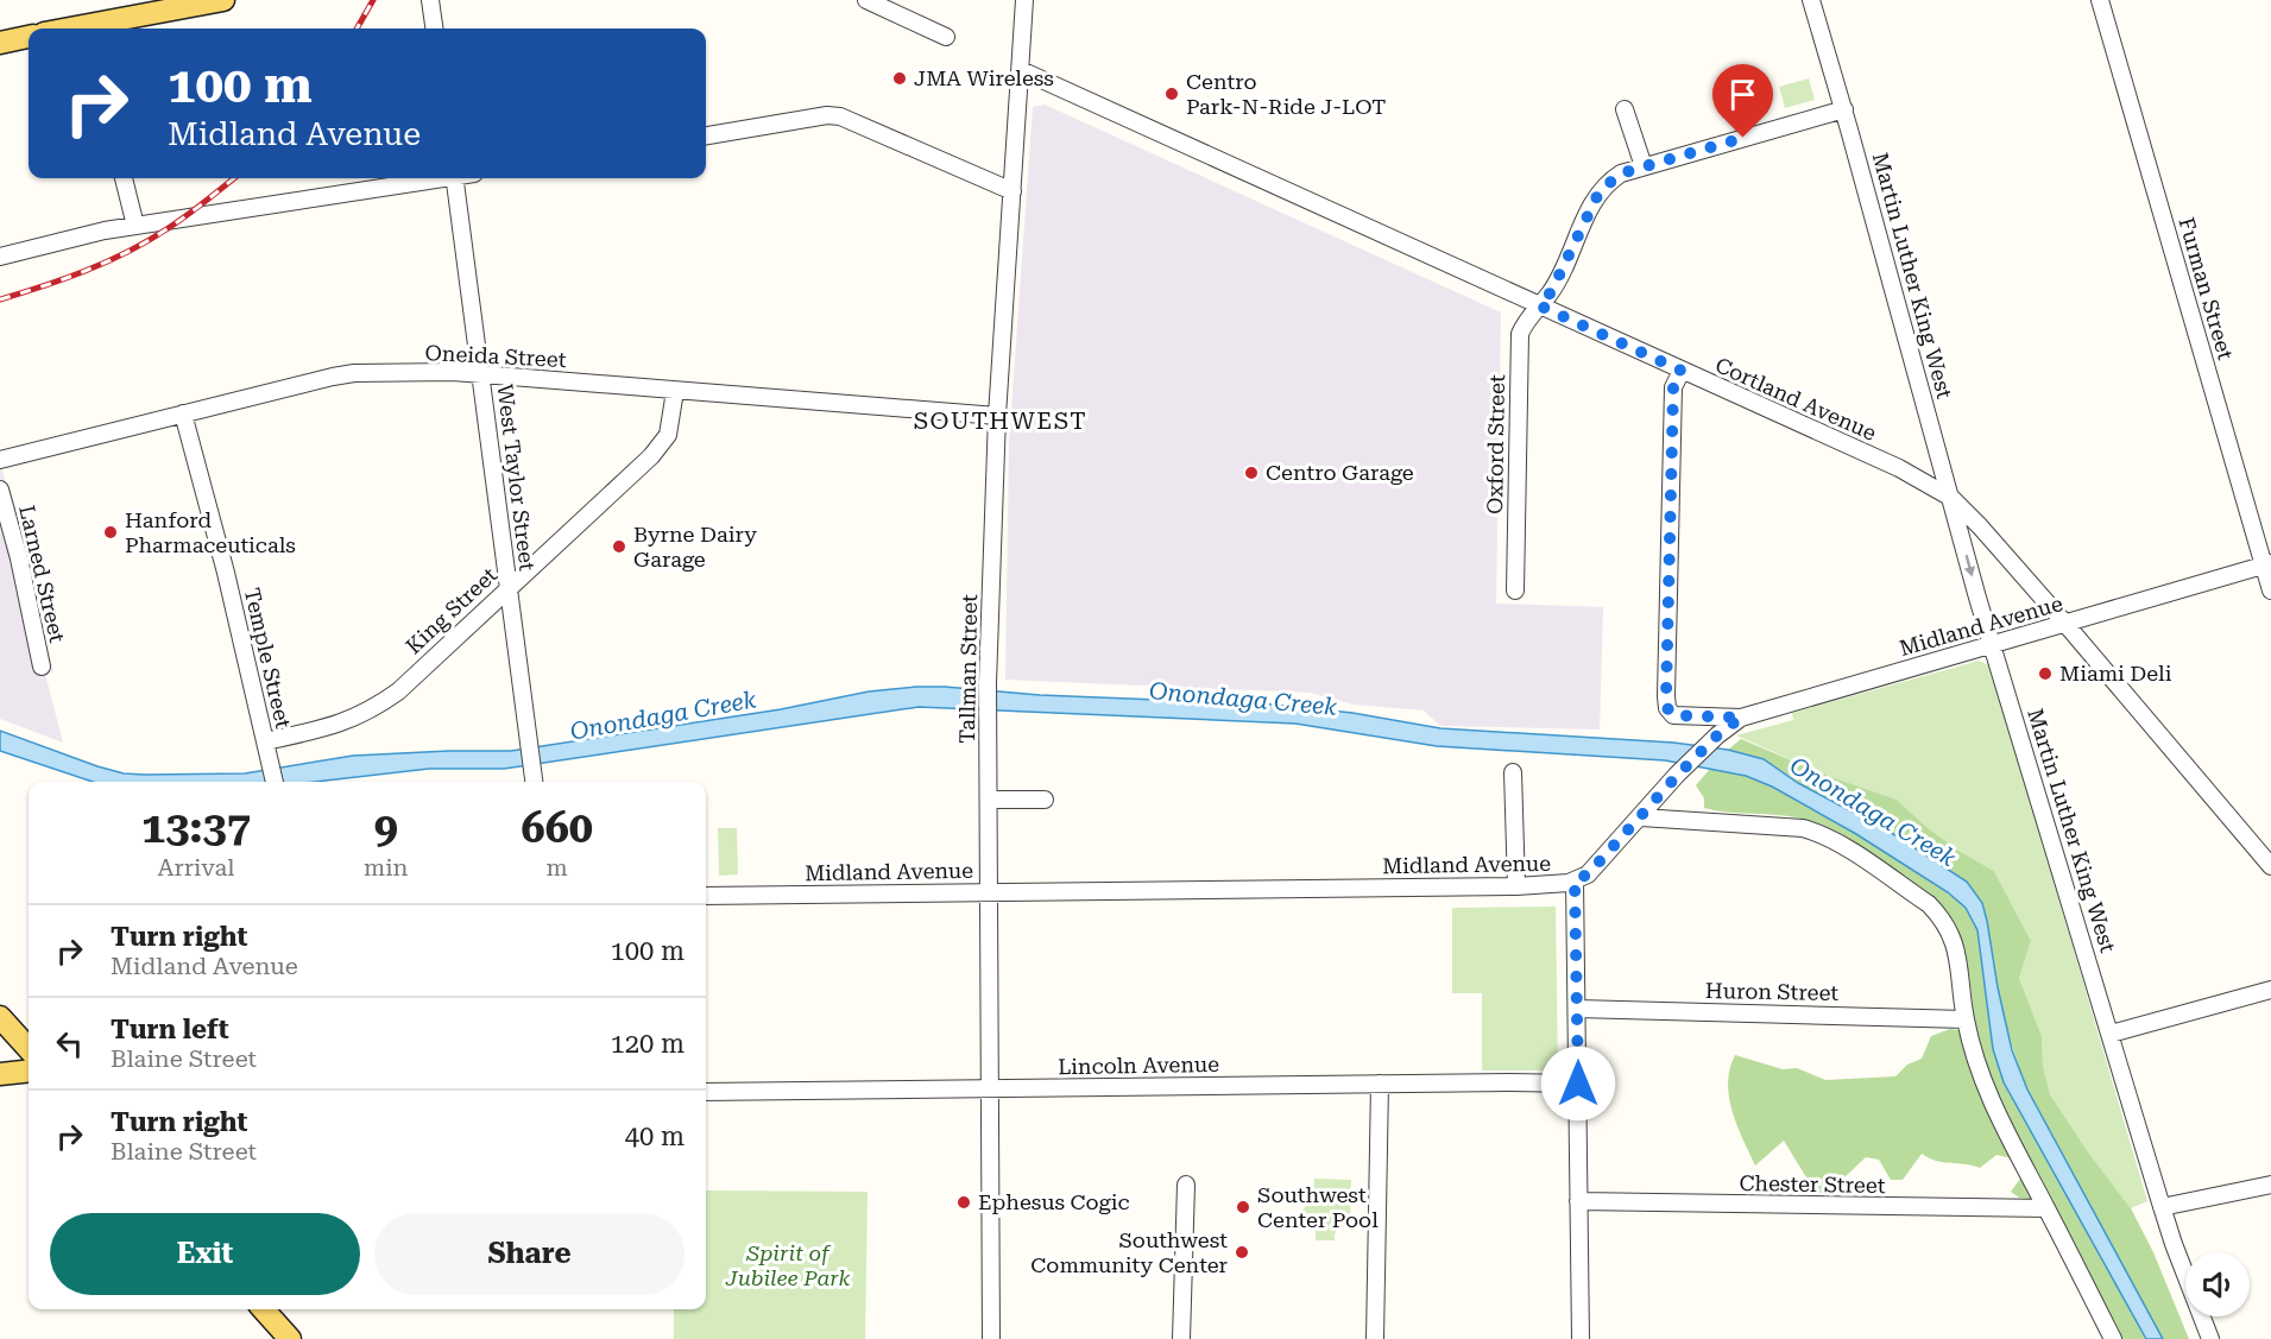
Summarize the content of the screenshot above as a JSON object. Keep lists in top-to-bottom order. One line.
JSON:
{"streets":{"street":["Martin Luther King West","Furman Street","Oneida Street","Cortland Avenue","Oxford Street","West Taylor Street","Larned Street","King Street","Midland Avenue","Temple Street","Tallman Street","Huron Street","Lincoln Avenue","Chester Street"]},"crossings":[["Martin Luther King West","Cortland Avenue"],["Martin Luther King West","Oxford Street"],["Martin Luther King West","Midland Avenue"],["Furman Street","Midland Avenue"],["Oneida Street","West Taylor Street"],["Oneida Street","King Street"],["Oneida Street","Temple Street"],["Oneida Street","Tallman Street"],["Cortland Avenue","Oxford Street"],["Cortland Avenue","Midland Avenue"],["Cortland Avenue","Tallman Street"],["West Taylor Street","King Street"],["King Street","Temple Street"],["Midland Avenue","Tallman Street"],["Tallman Street","Lincoln Avenue"]],"districts":["SOUTHWEST"],"water":["Onondaga Creek"],"parks":["Spirit of Jubilee Park"],"places":["JMA Wireless","Centro Park-N-Ride J-LOT","Centro Garage","Hanford Pharmaceuticals","Byrne Dairy Garage","Miami Deli","Ephesus Cogic","Southwest Center Pool","Southwest Community Center"],"page":{"turn":["100 m","Midland Avenue"],"eta":["13:37","Arrival","9","min","660","m"],"list":[{"name":"Turn right","note":"Midland Avenue","value":"100 m"},{"name":"Turn left","note":"Blaine Street","value":"120 m"},{"name":"Turn right","note":"Blaine Street","value":"40 m"}],"buttons":["Exit","Share"]}}
